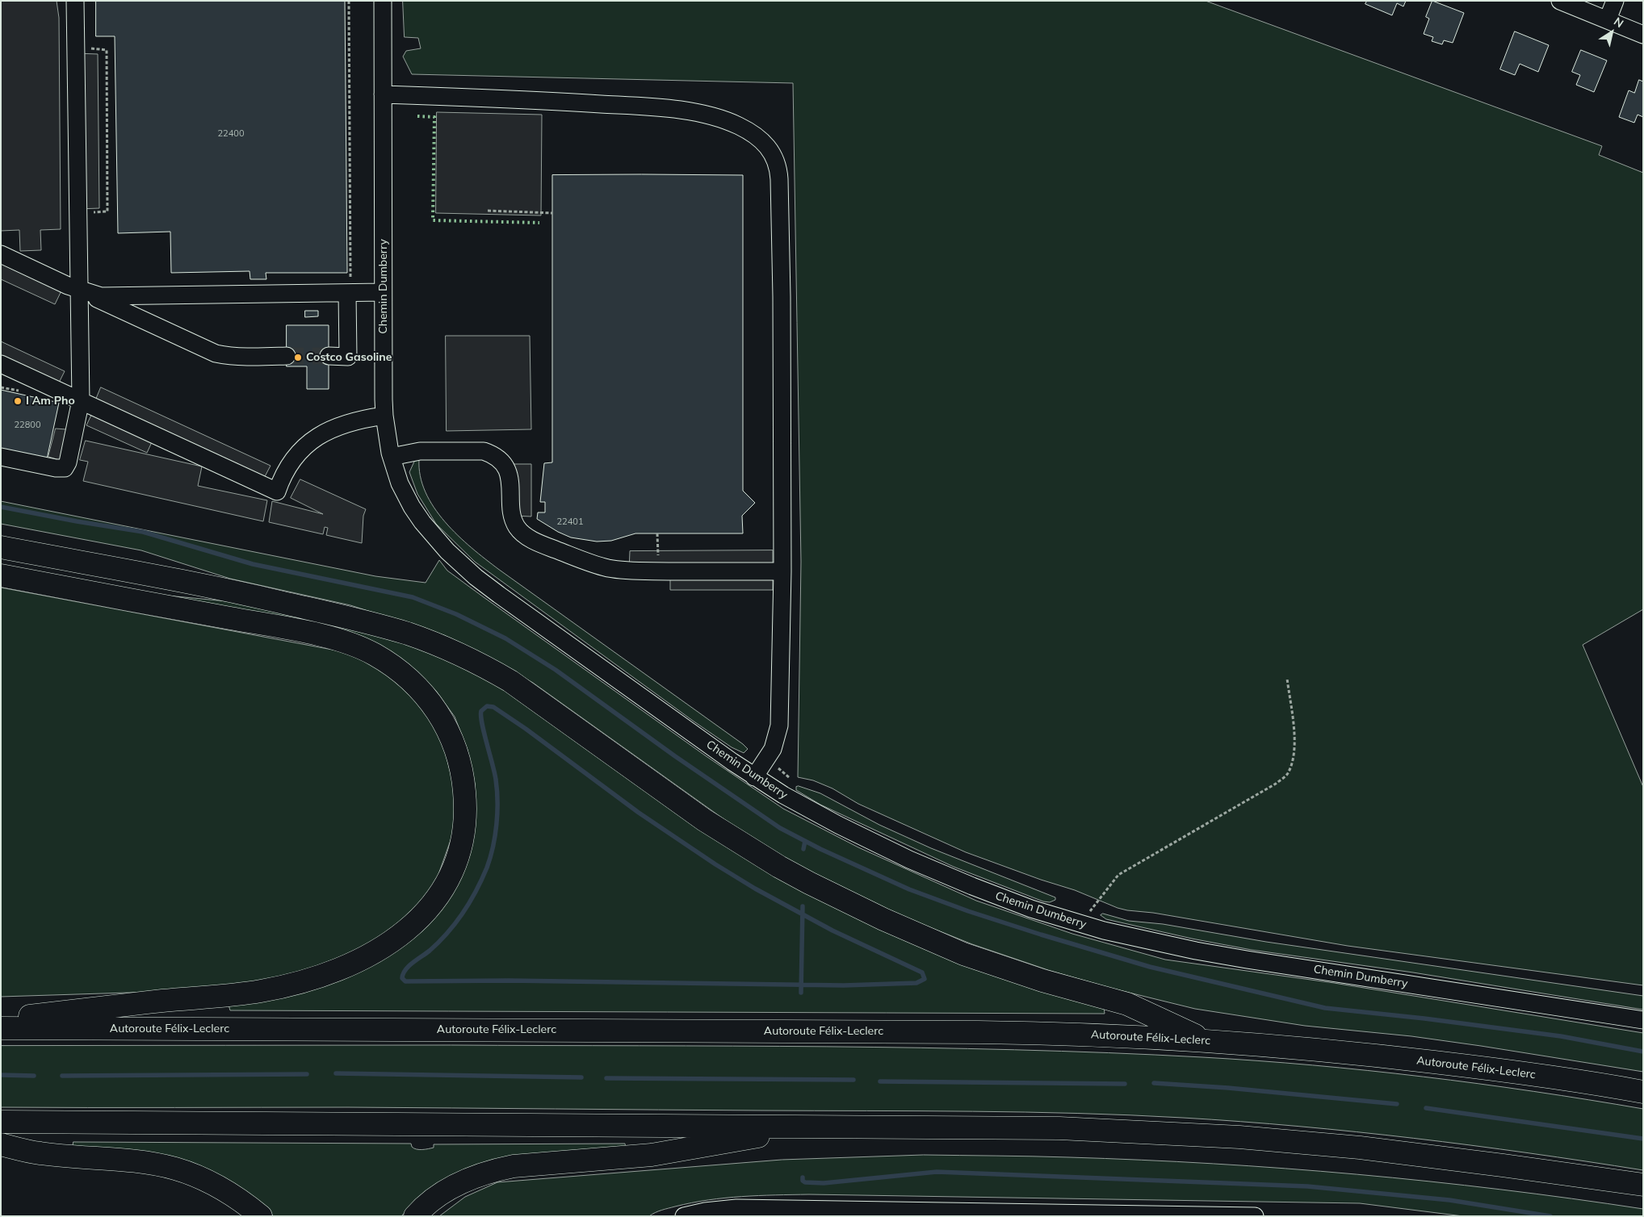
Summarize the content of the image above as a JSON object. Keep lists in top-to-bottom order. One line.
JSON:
{"streets":{"highway":["Autoroute Félix-Leclerc"],"street":["Chemin Dumberry"]},"places":["Costco Gasoline","I Am Pho"],"house_numbers":["22400","22800","22401"],"north":"top right"}
